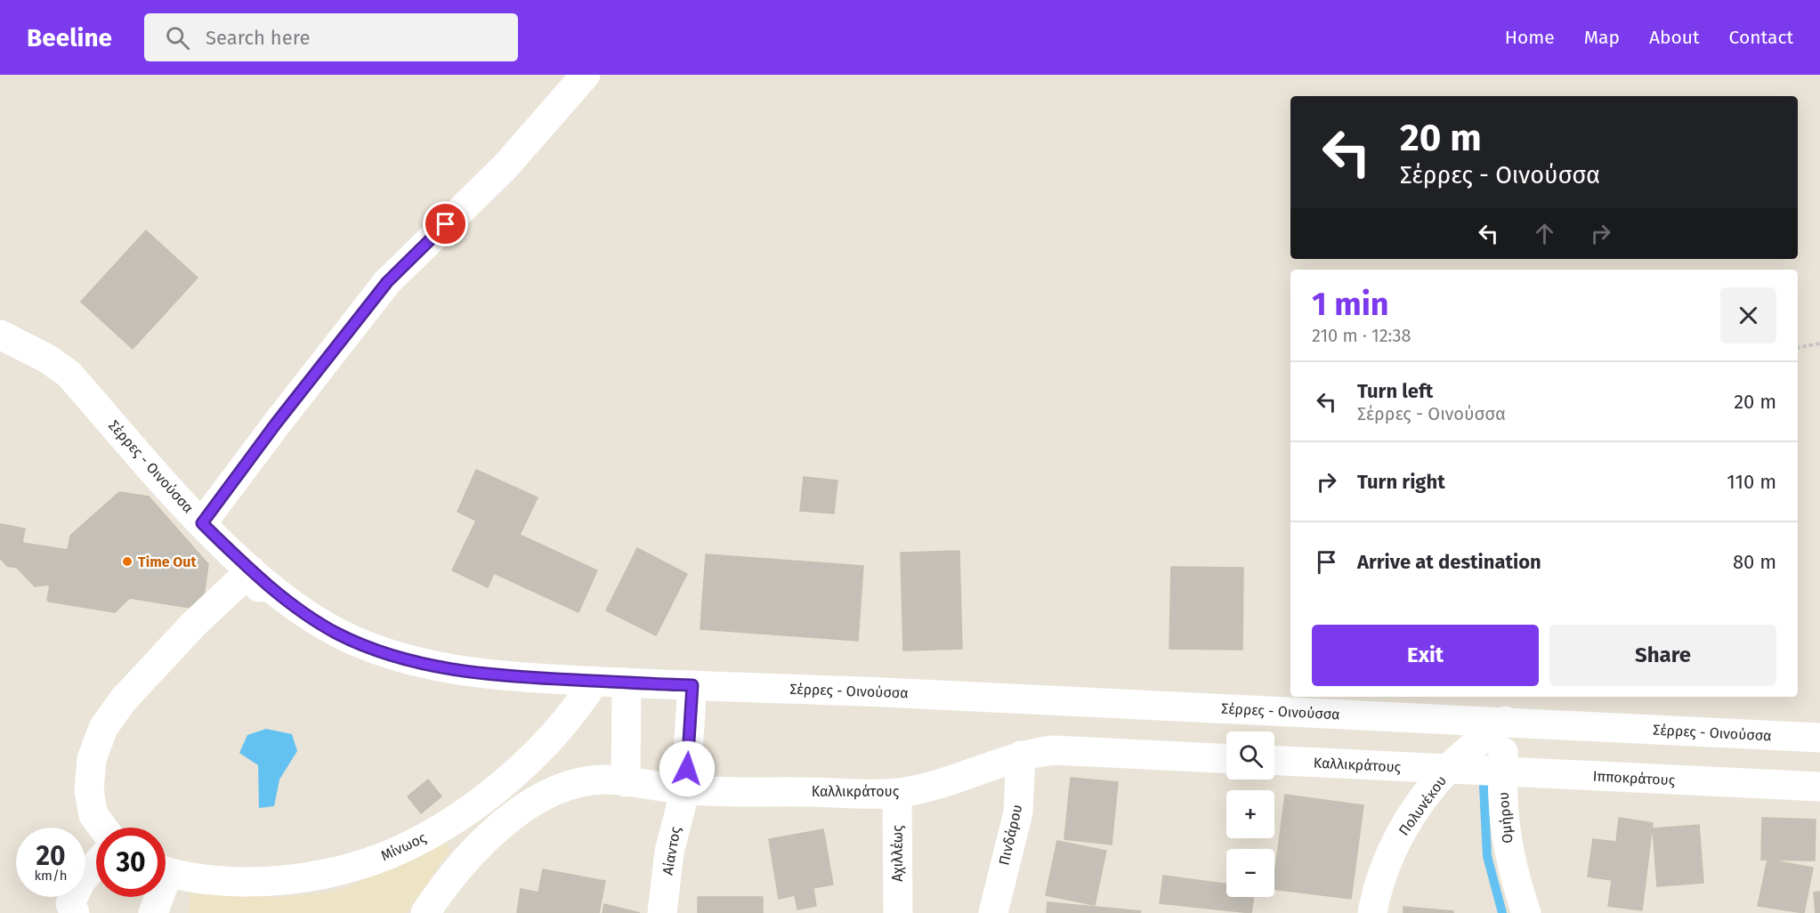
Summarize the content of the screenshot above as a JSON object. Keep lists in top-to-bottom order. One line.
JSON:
{"streets":{"street":["Σέρρες - Οινούσσα","Καλλικράτους","Ιπποκράτους","Πολυνέκου","Ομήρου","Πινδάρου","Μίνωος","Αίαντος","Αχιλλέως"]},"crossings":[["Σέρρες - Οινούσσα","Πολυνέκου"],["Σέρρες - Οινούσσα","Ομήρου"],["Σέρρες - Οινούσσα","Μίνωος"],["Σέρρες - Οινούσσα","Αίαντος"],["Καλλικράτους","Ιπποκράτους"],["Καλλικράτους","Πολυνέκου"],["Καλλικράτους","Πινδάρου"],["Καλλικράτους","Αίαντος"],["Καλλικράτους","Αχιλλέως"],["Ιπποκράτους","Πολυνέκου"],["Ιπποκράτους","Ομήρου"],["Πολυνέκου","Ομήρου"]],"places":["Time Out"],"page":{"header":"Beeline","search":"Search here","nav":["Home","Map","About","Contact"],"turn":["20 m","Σέρρες - Οινούσσα"],"heading":["1 min","210 m · 12:38"],"list":[{"name":"Turn left","note":"Σέρρες - Οινούσσα","value":"20 m"},{"name":"Turn right","value":"110 m"},{"name":"Arrive at destination","value":"80 m"}],"buttons":["Exit","Share"],"map_buttons":["+","−"],"speed":"20 km/h","limit":"30"}}
